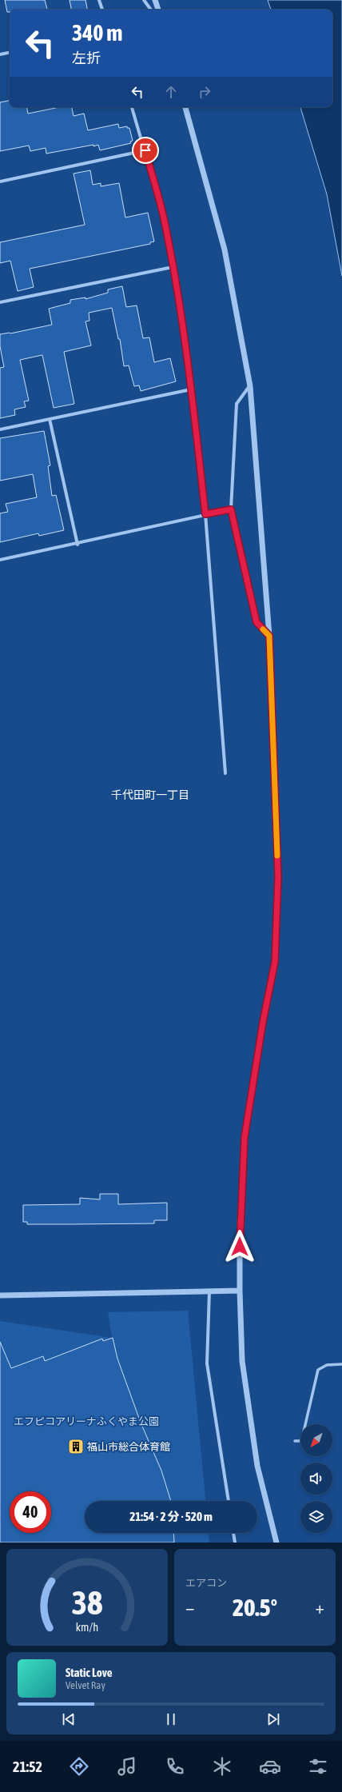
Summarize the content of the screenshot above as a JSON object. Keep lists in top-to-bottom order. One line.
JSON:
{"districts":["千代田町一丁目"],"parks":["エフピコアリーナふくやま公園"],"places":{"building":["福山市総合体育館"]},"north":"bottom left","page":{"turn":["340 m","左折"],"limit":"40","trip":"21:54 · 2 分 · 520 m","tile":"エアコン","heat":["−","20.5°","+"],"song":["Static Love","Velvet Ray"],"tabs":"21:52","gauge":["38","km/h"]}}
